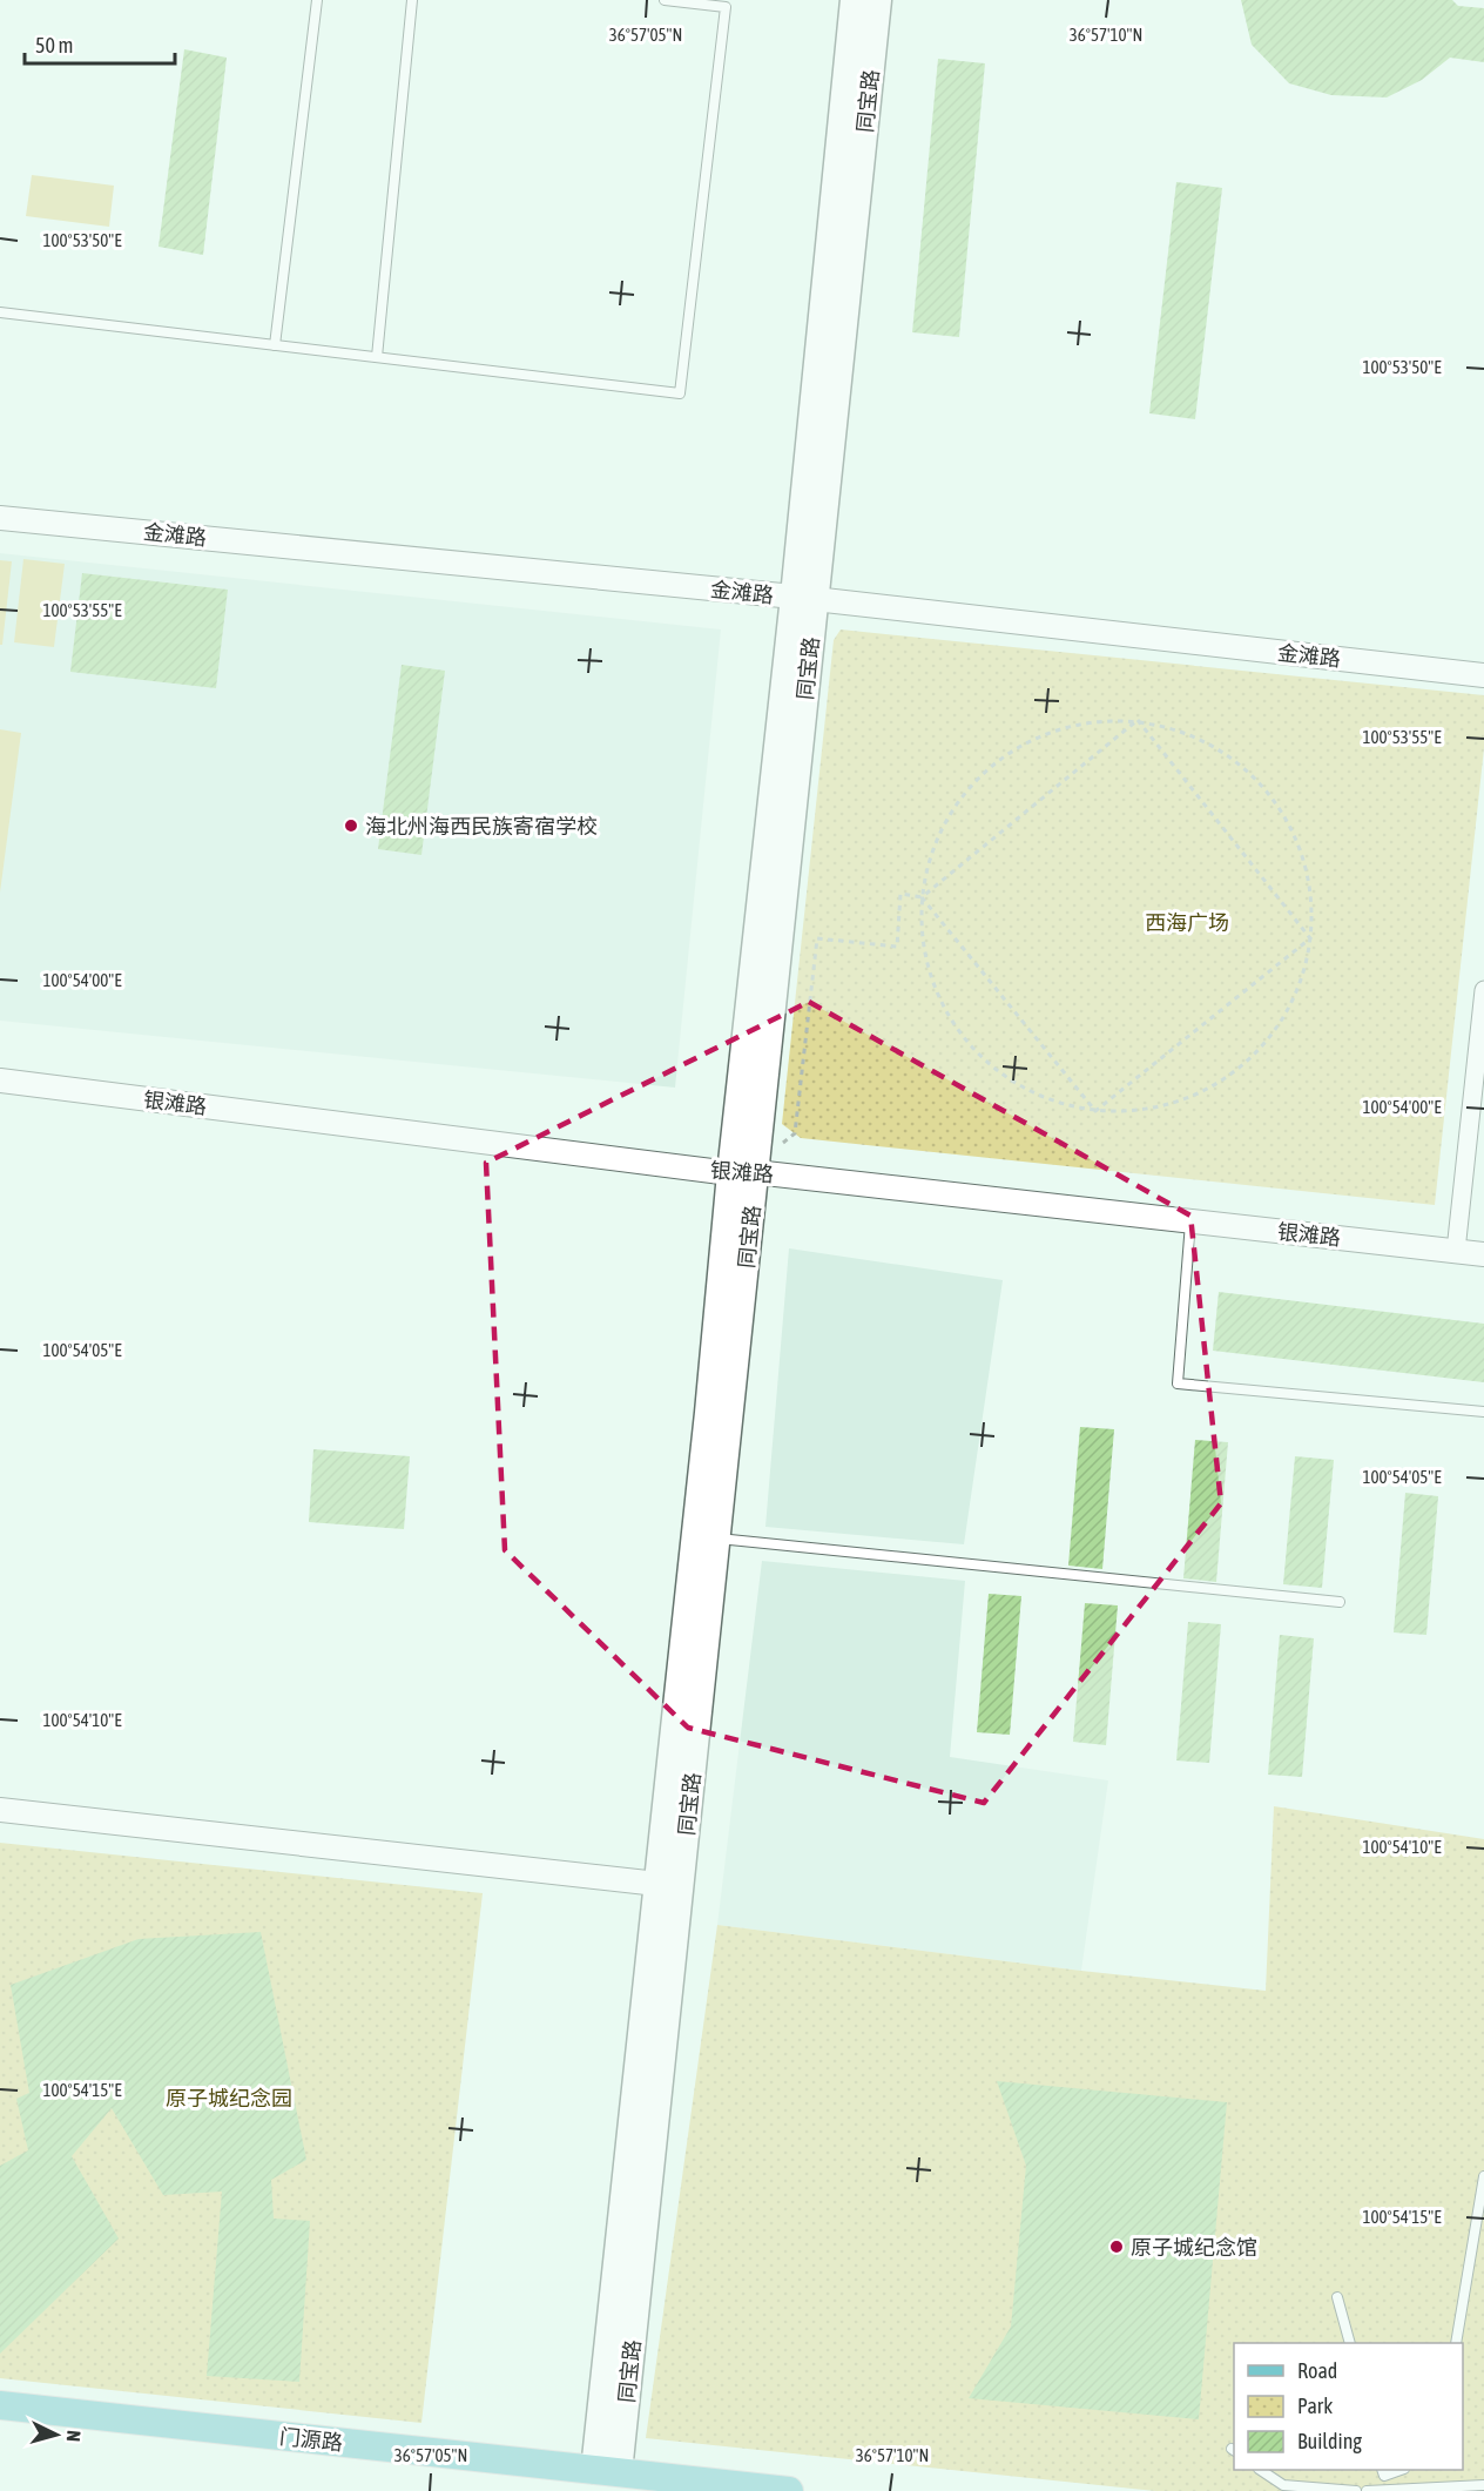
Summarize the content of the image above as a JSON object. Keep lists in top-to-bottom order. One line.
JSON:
{"streets":{"main road":["同宝路","门源路"],"street":["金滩路","银滩路"]},"crossings":[["同宝路","金滩路"],["同宝路","银滩路"],["同宝路","门源路"]],"parks":["西海广场","原子城纪念园"],"places":["海北州海西民族寄宿学校","原子城纪念馆"],"legend":["Road","Park","Building"],"scale_bar":"50 m","north":"right","coordinates":["36°57'05\"N","36°57'10\"N","100°53'50\"E","100°53'55\"E","100°54'00\"E","100°54'05\"E","100°54'10\"E","100°54'15\"E"]}
